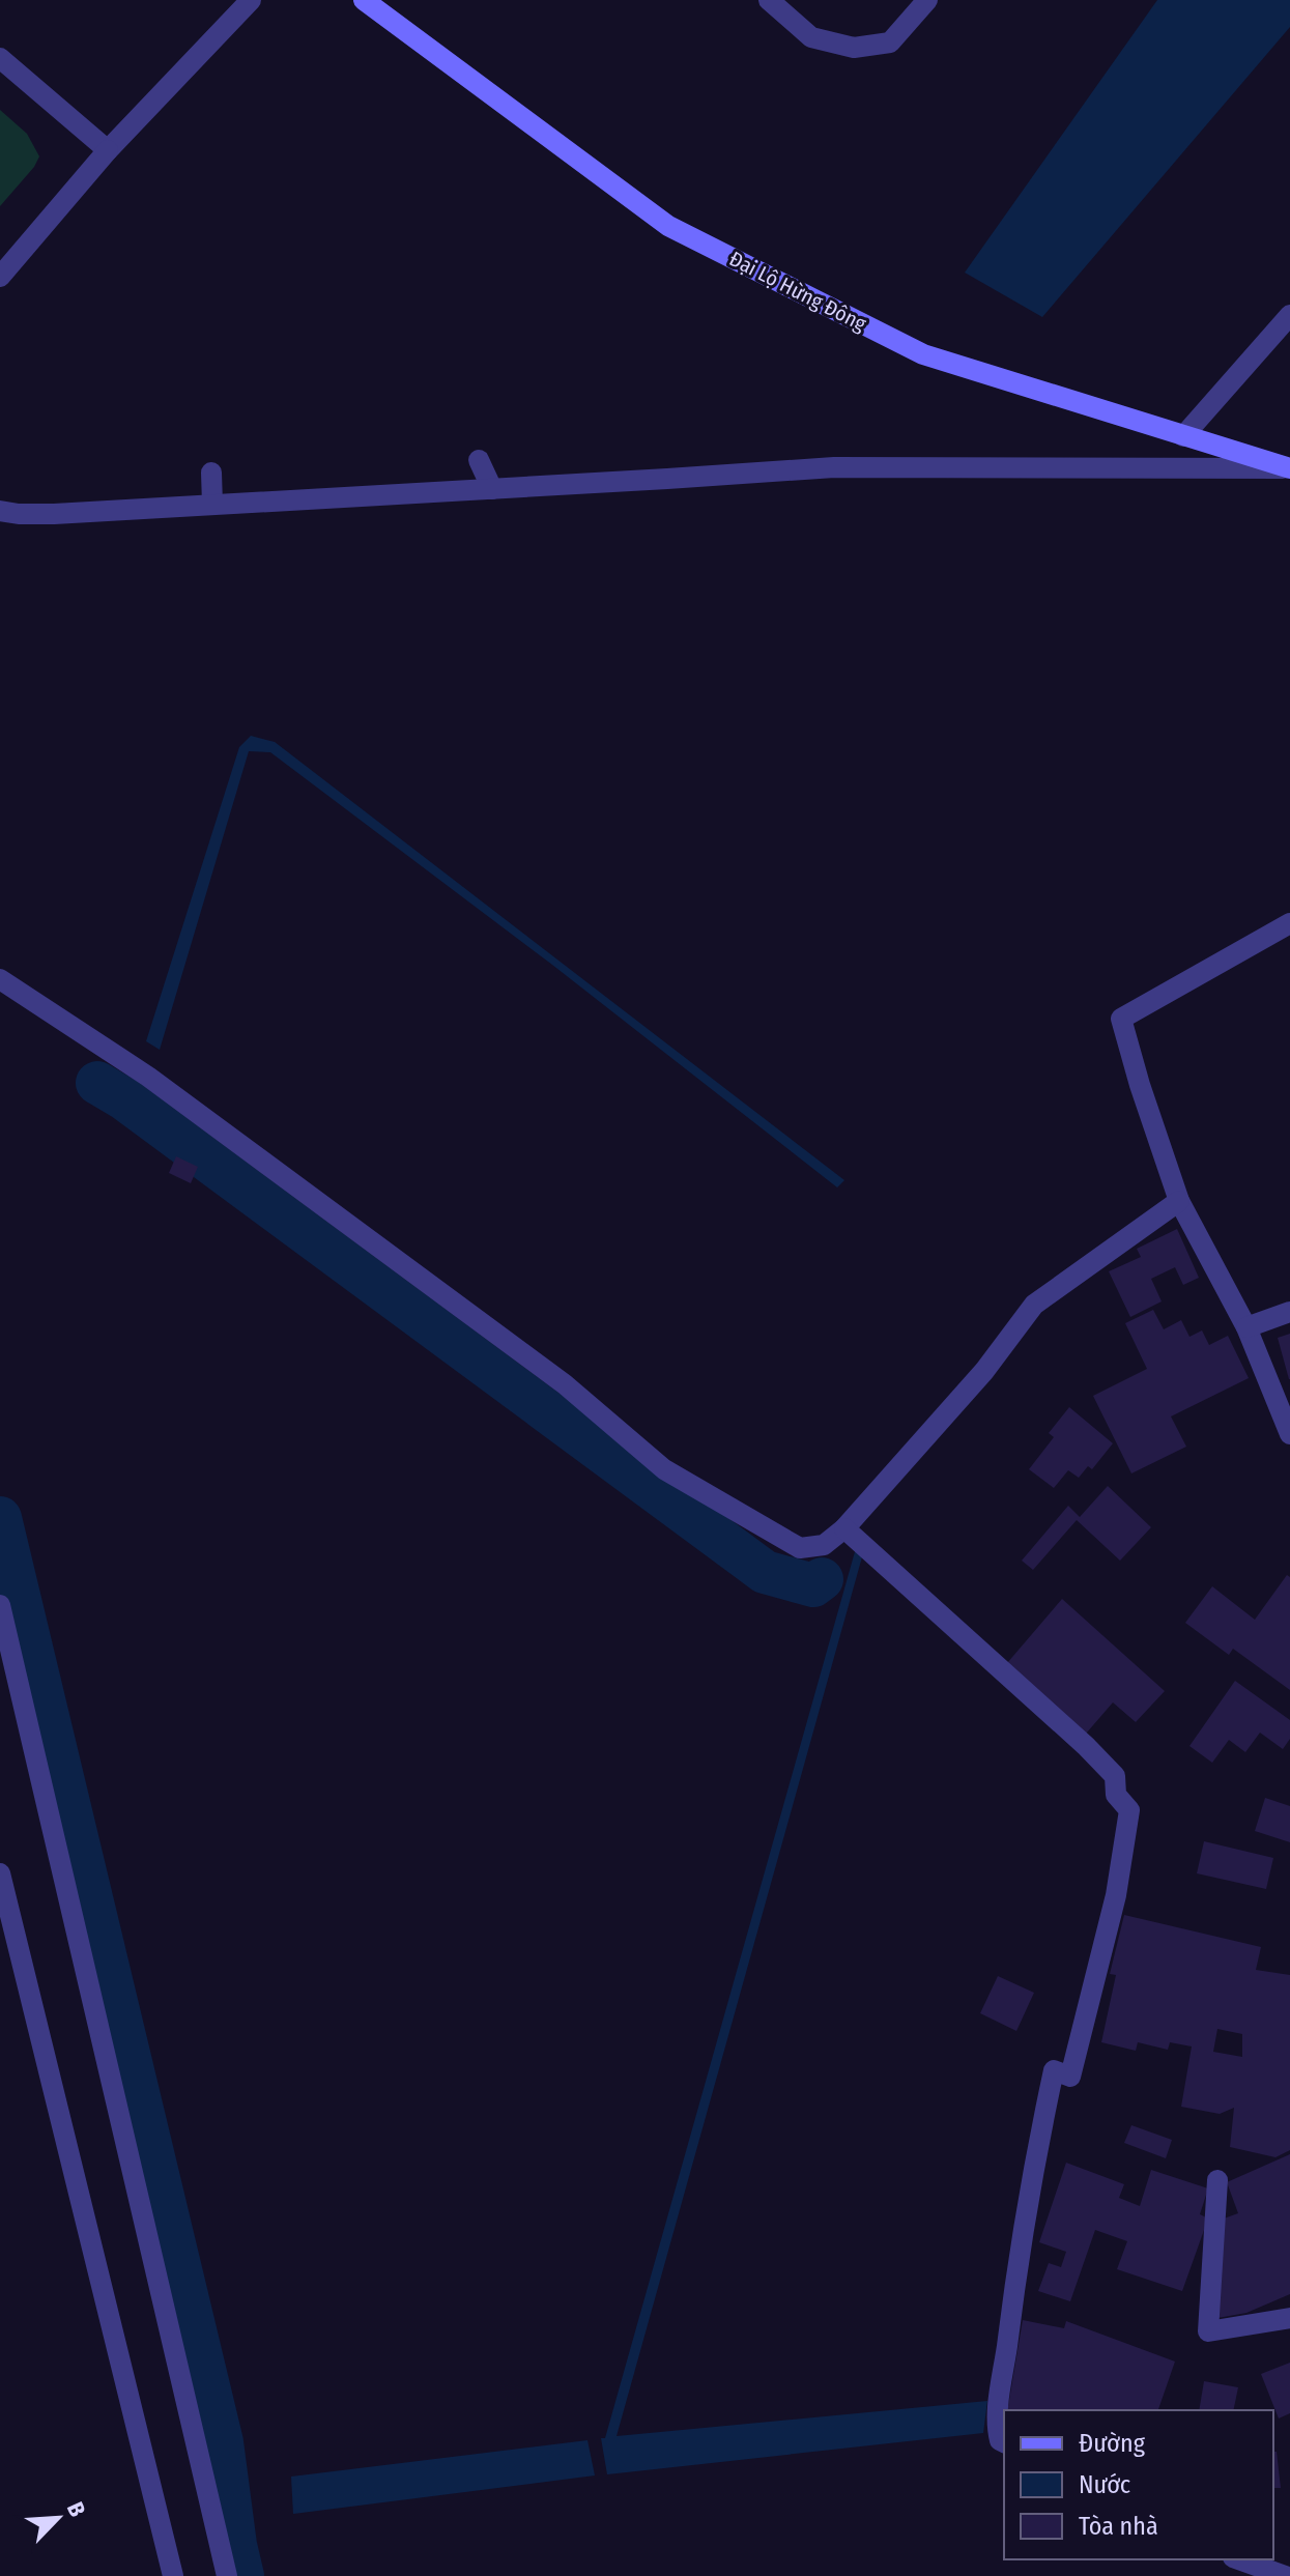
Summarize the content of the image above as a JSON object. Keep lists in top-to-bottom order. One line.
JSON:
{"streets":{"street":["Đại Lộ Hừng Đông"]},"legend":["Đường","Nước","Tòa nhà"],"north":"top right"}
